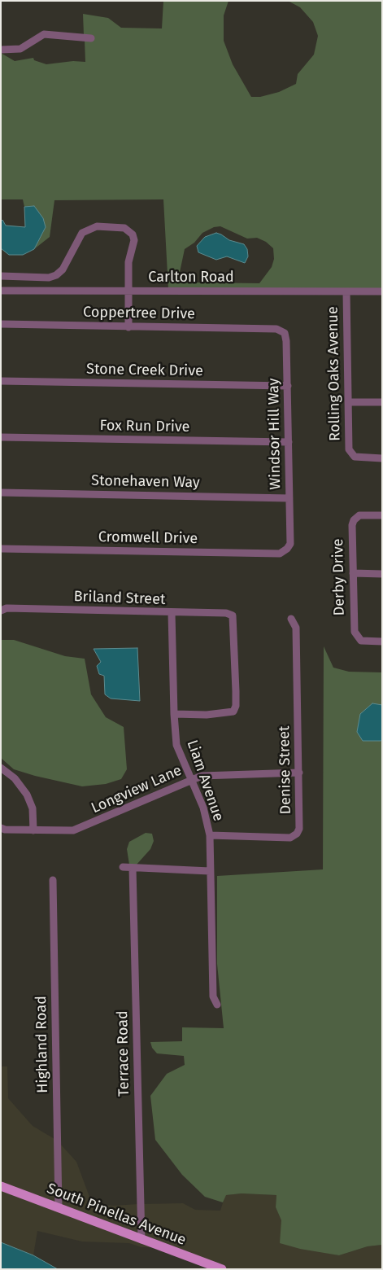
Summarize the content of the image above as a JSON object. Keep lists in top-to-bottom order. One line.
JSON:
{"streets":{"main road":["South Pinellas Avenue"],"street":["Carlton Road","Coppertree Drive","Stone Creek Drive","Rolling Oaks Avenue","Fox Run Drive","Windsor Hill Way","Stonehaven Way","Cromwell Drive","Derby Drive","Briland Street","Denise Street","Liam Avenue","Longview Lane","Highland Road","Terrace Road"]},"crossings":[["Carlton Road","Rolling Oaks Avenue"],["Coppertree Drive","Windsor Hill Way"],["Stone Creek Drive","Windsor Hill Way"],["Fox Run Drive","Windsor Hill Way"],["Windsor Hill Way","Stonehaven Way"],["Windsor Hill Way","Cromwell Drive"],["Briland Street","Liam Avenue"],["Denise Street","Liam Avenue"],["Denise Street","Longview Lane"],["Liam Avenue","Longview Lane"],["Highland Road","South Pinellas Avenue"],["Terrace Road","South Pinellas Avenue"]]}
